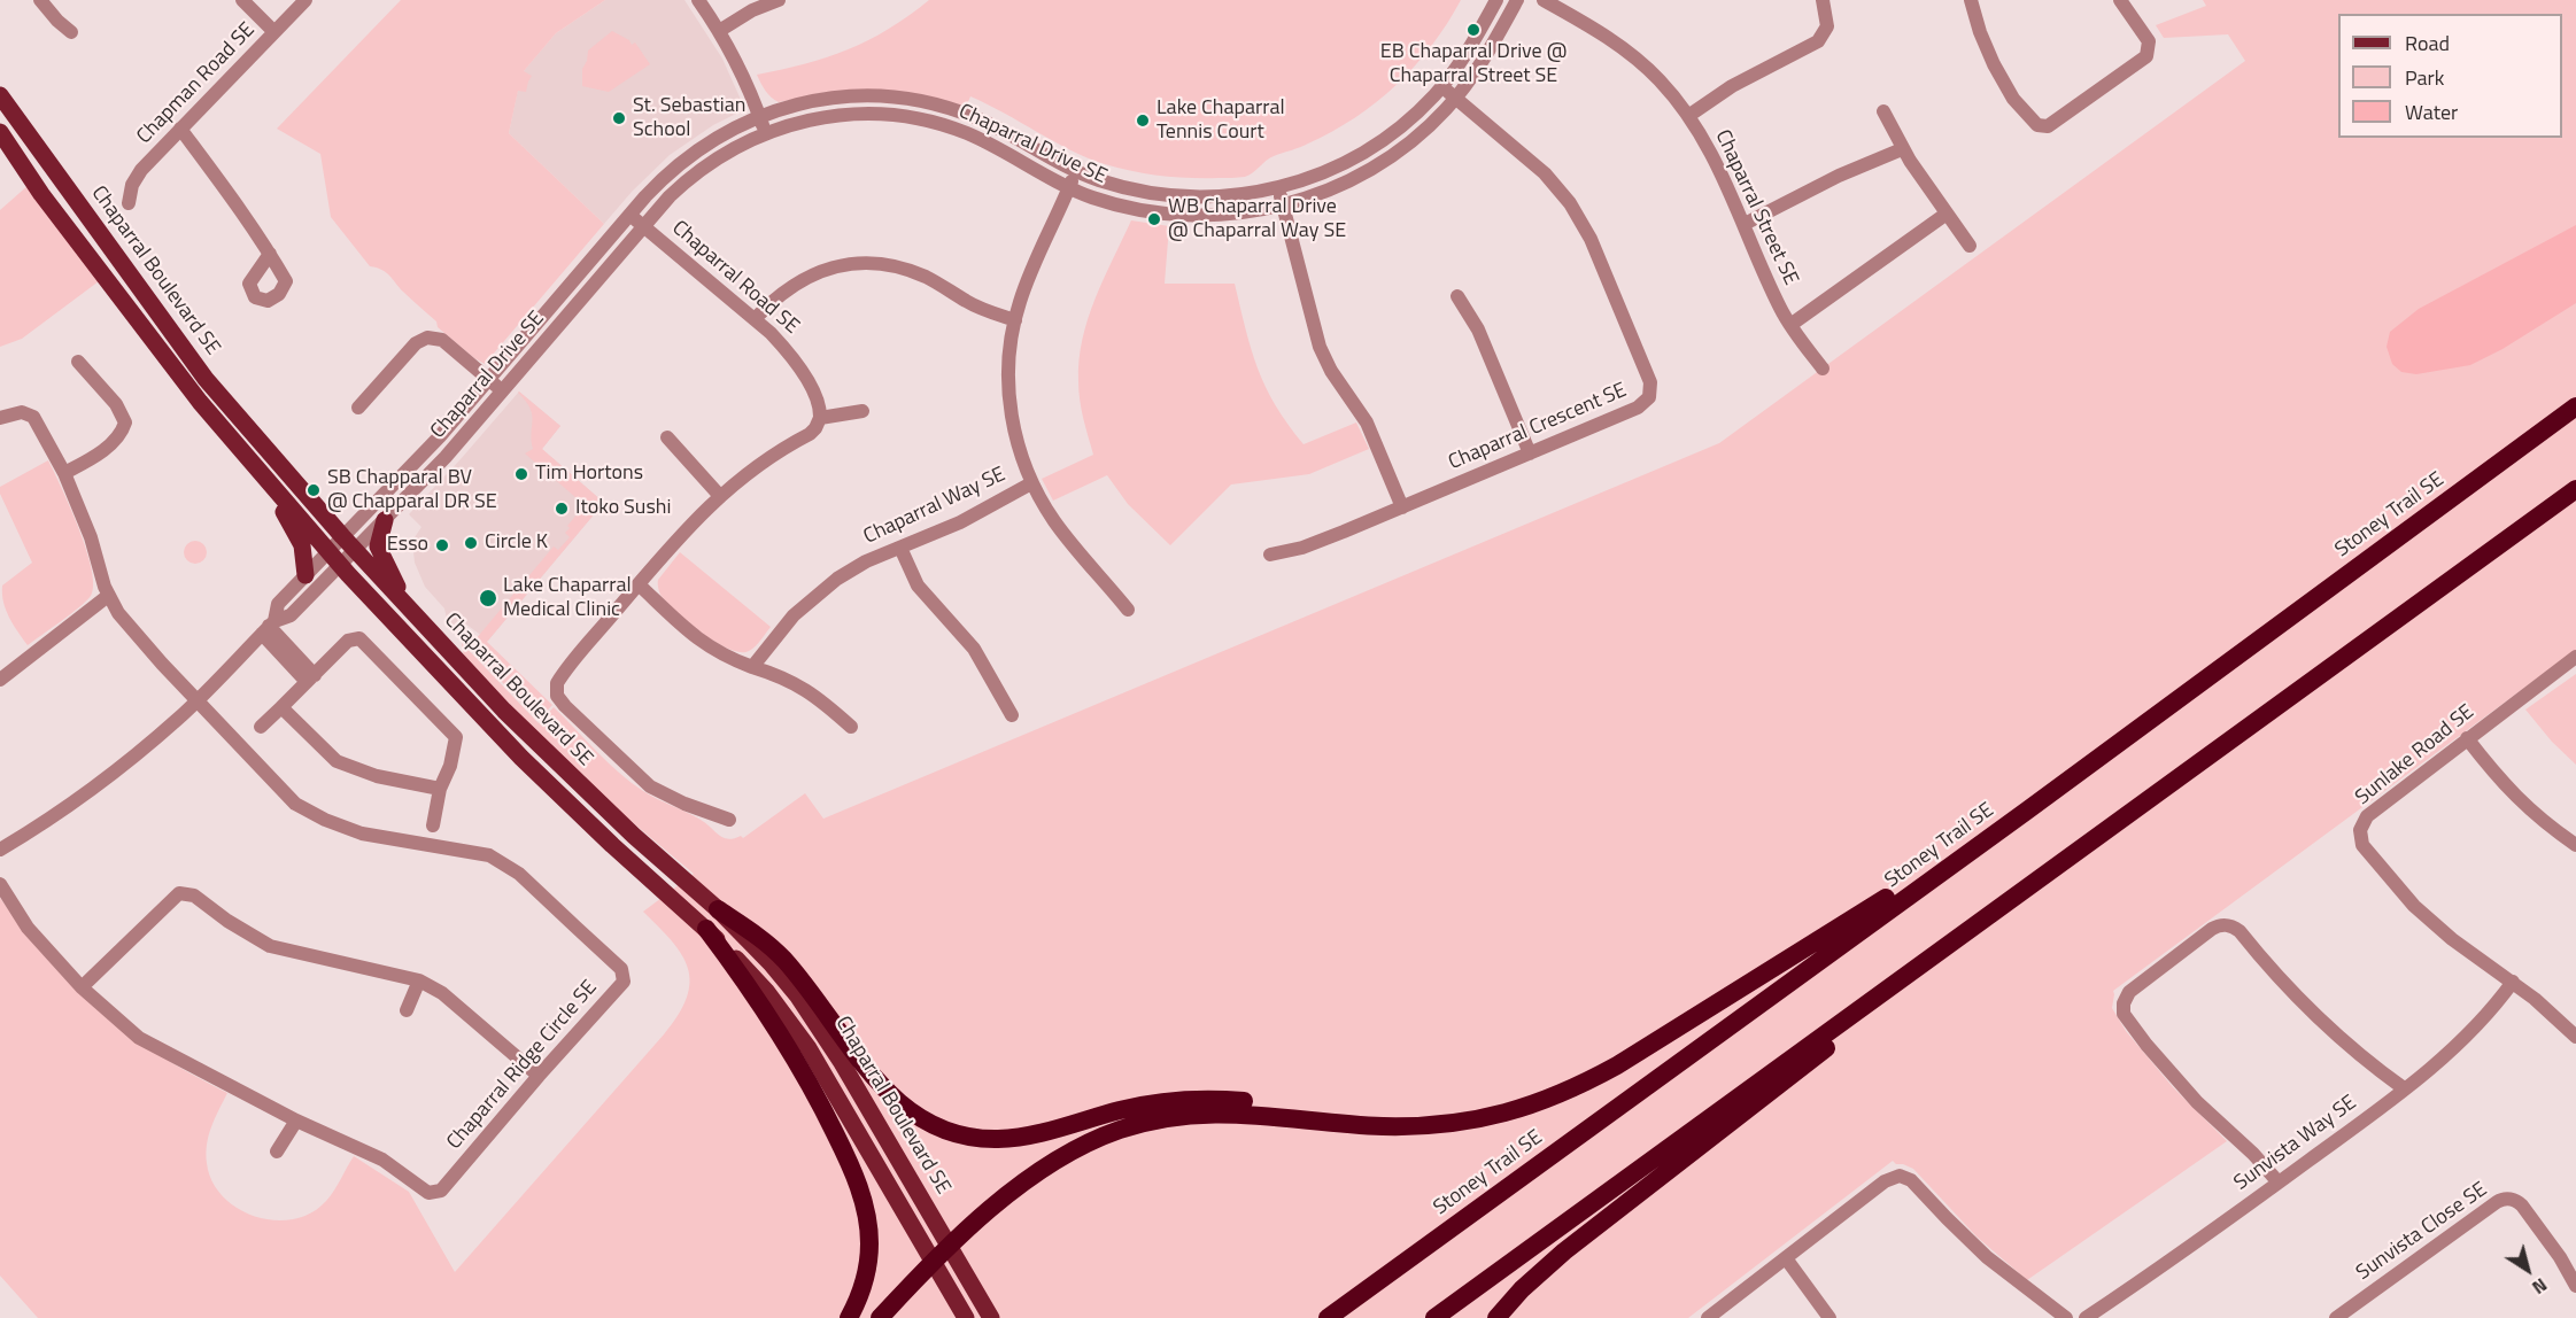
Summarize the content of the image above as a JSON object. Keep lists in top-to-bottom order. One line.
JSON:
{"streets":{"highway":["Stoney Trail SE"],"main road":["Chaparral Boulevard SE"],"street":["Chapman Road SE","Chaparral Drive SE","Chaparral Street SE","Chaparral Road SE","Chaparral Crescent SE","Chaparral Way SE","Sunlake Road SE","Chaparral Ridge Circle SE","Sunvista Way SE","Sunvista Close SE"]},"crossings":[["Chaparral Drive SE","Chaparral Boulevard SE"],["Chaparral Drive SE","Chaparral Road SE"],["Chaparral Drive SE","Chaparral Crescent SE"],["Chaparral Drive SE","Chaparral Way SE"],["Sunlake Road SE","Sunvista Way SE"]],"places":["EB Chaparral Drive @ Chaparral Street SE","St. Sebastian School","Lake Chaparral Tennis Court","WB Chaparral Drive @ Chaparral Way SE","Tim Hortons","SB Chapparal BV @ Chapparal DR SE","Itoko Sushi","Circle K","Esso","Lake Chaparral Medical Clinic"],"legend":["Road","Park","Water"],"north":"bottom right"}
